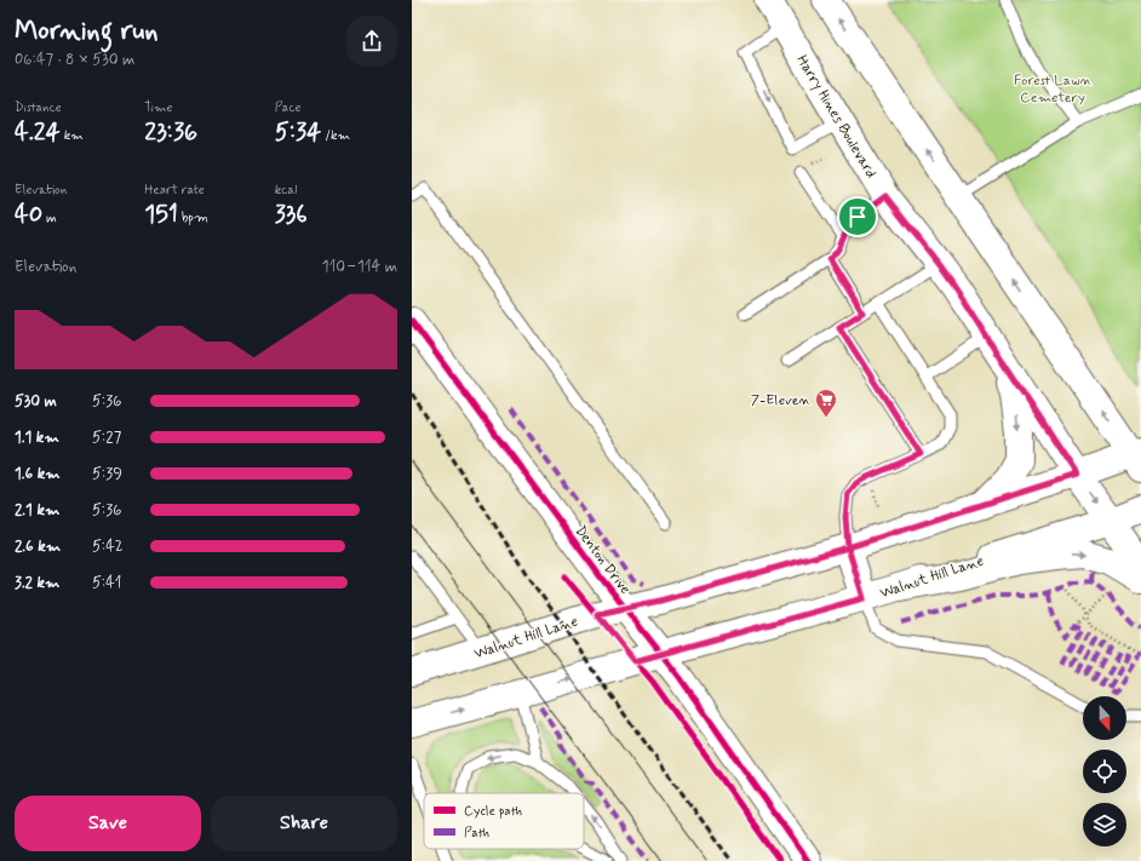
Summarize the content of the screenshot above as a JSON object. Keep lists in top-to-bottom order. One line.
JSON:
{"streets":{"main road":["Harry Hines Boulevard","Denton Drive","Walnut Hill Lane"]},"crossings":[["Harry Hines Boulevard","Walnut Hill Lane"],["Denton Drive","Walnut Hill Lane"]],"parks":["Forest Lawn Cemetery"],"places":{"supermarket":["7-Eleven"]},"legend":["Cycle path","Path"],"north":"bottom","page":{"heading":["Morning run","06:47 · 8 × 530 m"],"stats":[["Distance","4.24 km"],["Time","23:36"],["Pace","5:34 /km"],["Elevation","40 m"],["Heart rate","151 bpm"],["kcal","336"]],"chart":["Elevation","110–114 m"],"list":[{"name":"530 m","note":"5:36"},{"name":"1.1 km","note":"5:27"},{"name":"1.6 km","note":"5:39"},{"name":"2.1 km","note":"5:36"},{"name":"2.6 km","note":"5:42"},{"name":"3.2 km","note":"5:41"}],"buttons":["Save","Share"]}}
